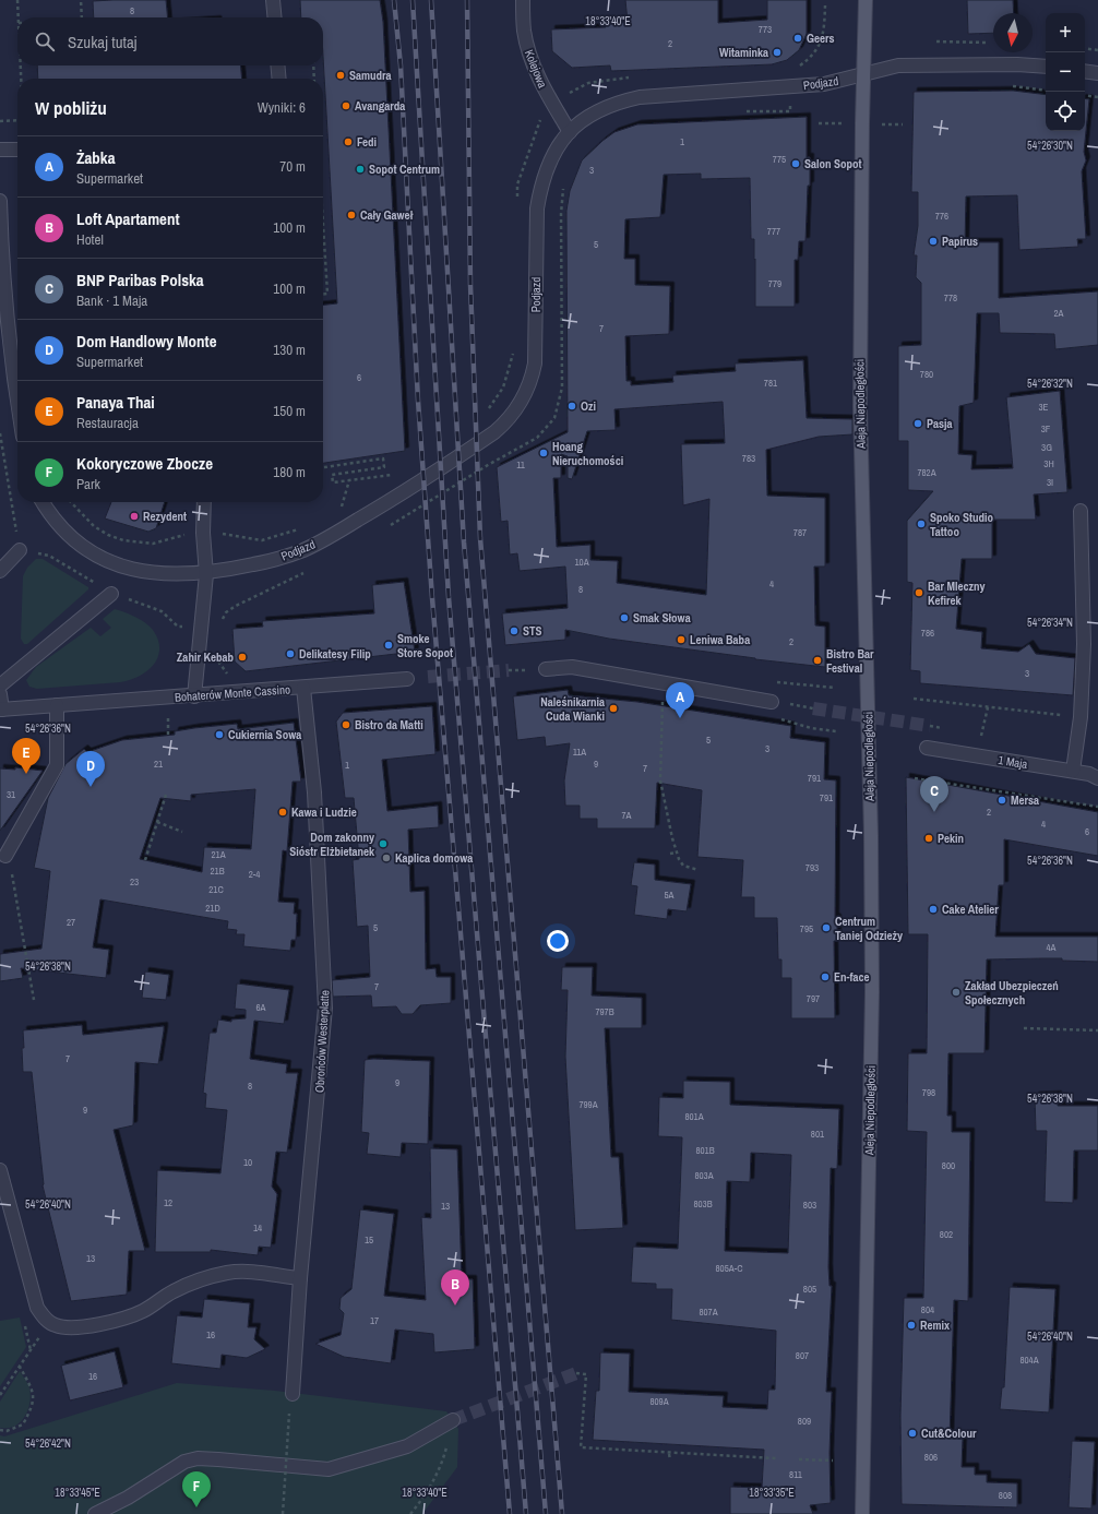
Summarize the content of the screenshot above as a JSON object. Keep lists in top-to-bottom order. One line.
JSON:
{"streets":{"main road":["Aleja Niepodległości"],"street":["Kolejowa","Podjazd","Bohaterów Monte Cassino","1 Maja","Obrońców Westerplatte"]},"crossings":[["Kolejowa","Podjazd"],["Podjazd","Aleja Niepodległości"],["Bohaterów Monte Cassino","Obrońców Westerplatte"]],"places":["Geers","Witaminka","Samudra","Avangarda","Fedi","Salon Sopot","Sopot Centrum","Cały Gaweł","Papirus","Ozi","Pasja","Hoang Nieruchomości","Rezydent","Spoko Studio Tattoo","Bar Mleczny Kefirek","Smak Słowa","STS","Leniwa Baba","Smoke Store Sopot","Delikatesy Filip","Zahir Kebab","Bistro Bar Festival","Naleśnikarnia Cuda Wianki","Bistro da Matti","Cukiernia Sowa","Mersa","Kawa i Ludzie","Pekin","Dom zakonny Sióstr Elżbietanek","Kaplica domowa","Cake Atelier","Centrum Taniej Odzieży","En-face","Zakład Ubezpieczeń Społecznych","Remix","Cut&Colour"],"house_numbers":["8","773","2","1","775","3","776","777","5","779","778","2A","7","780","6","781","3E","3F","3G","783","3H","11","782A","3I","787","10A","4","8","786","2","3","5","3","11A","21","9","1","7","791","31","791","2","7A","4","6","21A","793","21B","2-4","23","21C","5A","21D","27","5","795","4A","7","797","6A","797B","7","9","8","798","799A","9","801A","801","801B","10","800","803A","12","803B","803","13","14","802","15","13","805A-C","805","804","807A","17","16","807","804A","16","809A","809","806","811","808"],"north":"bottom","page":{"map_buttons":["+","−"],"search":"Szukaj tutaj","heading":["W pobliżu","Wyniki: 6"],"list":[{"mark":"A","name":"Żabka","note":"Supermarket","value":"70 m"},{"mark":"B","name":"Loft Apartament","note":"Hotel","value":"100 m"},{"mark":"C","name":"BNP Paribas Polska","note":"Bank · 1 Maja","value":"100 m"},{"mark":"D","name":"Dom Handlowy Monte","note":"Supermarket","value":"130 m"},{"mark":"E","name":"Panaya Thai","note":"Restauracja","value":"150 m"},{"mark":"F","name":"Kokoryczowe Zbocze","note":"Park","value":"180 m"}],"pins":["A","E","D","C","B","F"]},"coordinates":["18°33'40\"E","54°26'30\"N","54°26'32\"N","54°26'34\"N","54°26'36\"N","54°26'38\"N","54°26'40\"N","54°26'42\"N","18°33'45\"E","18°33'35\"E"]}
